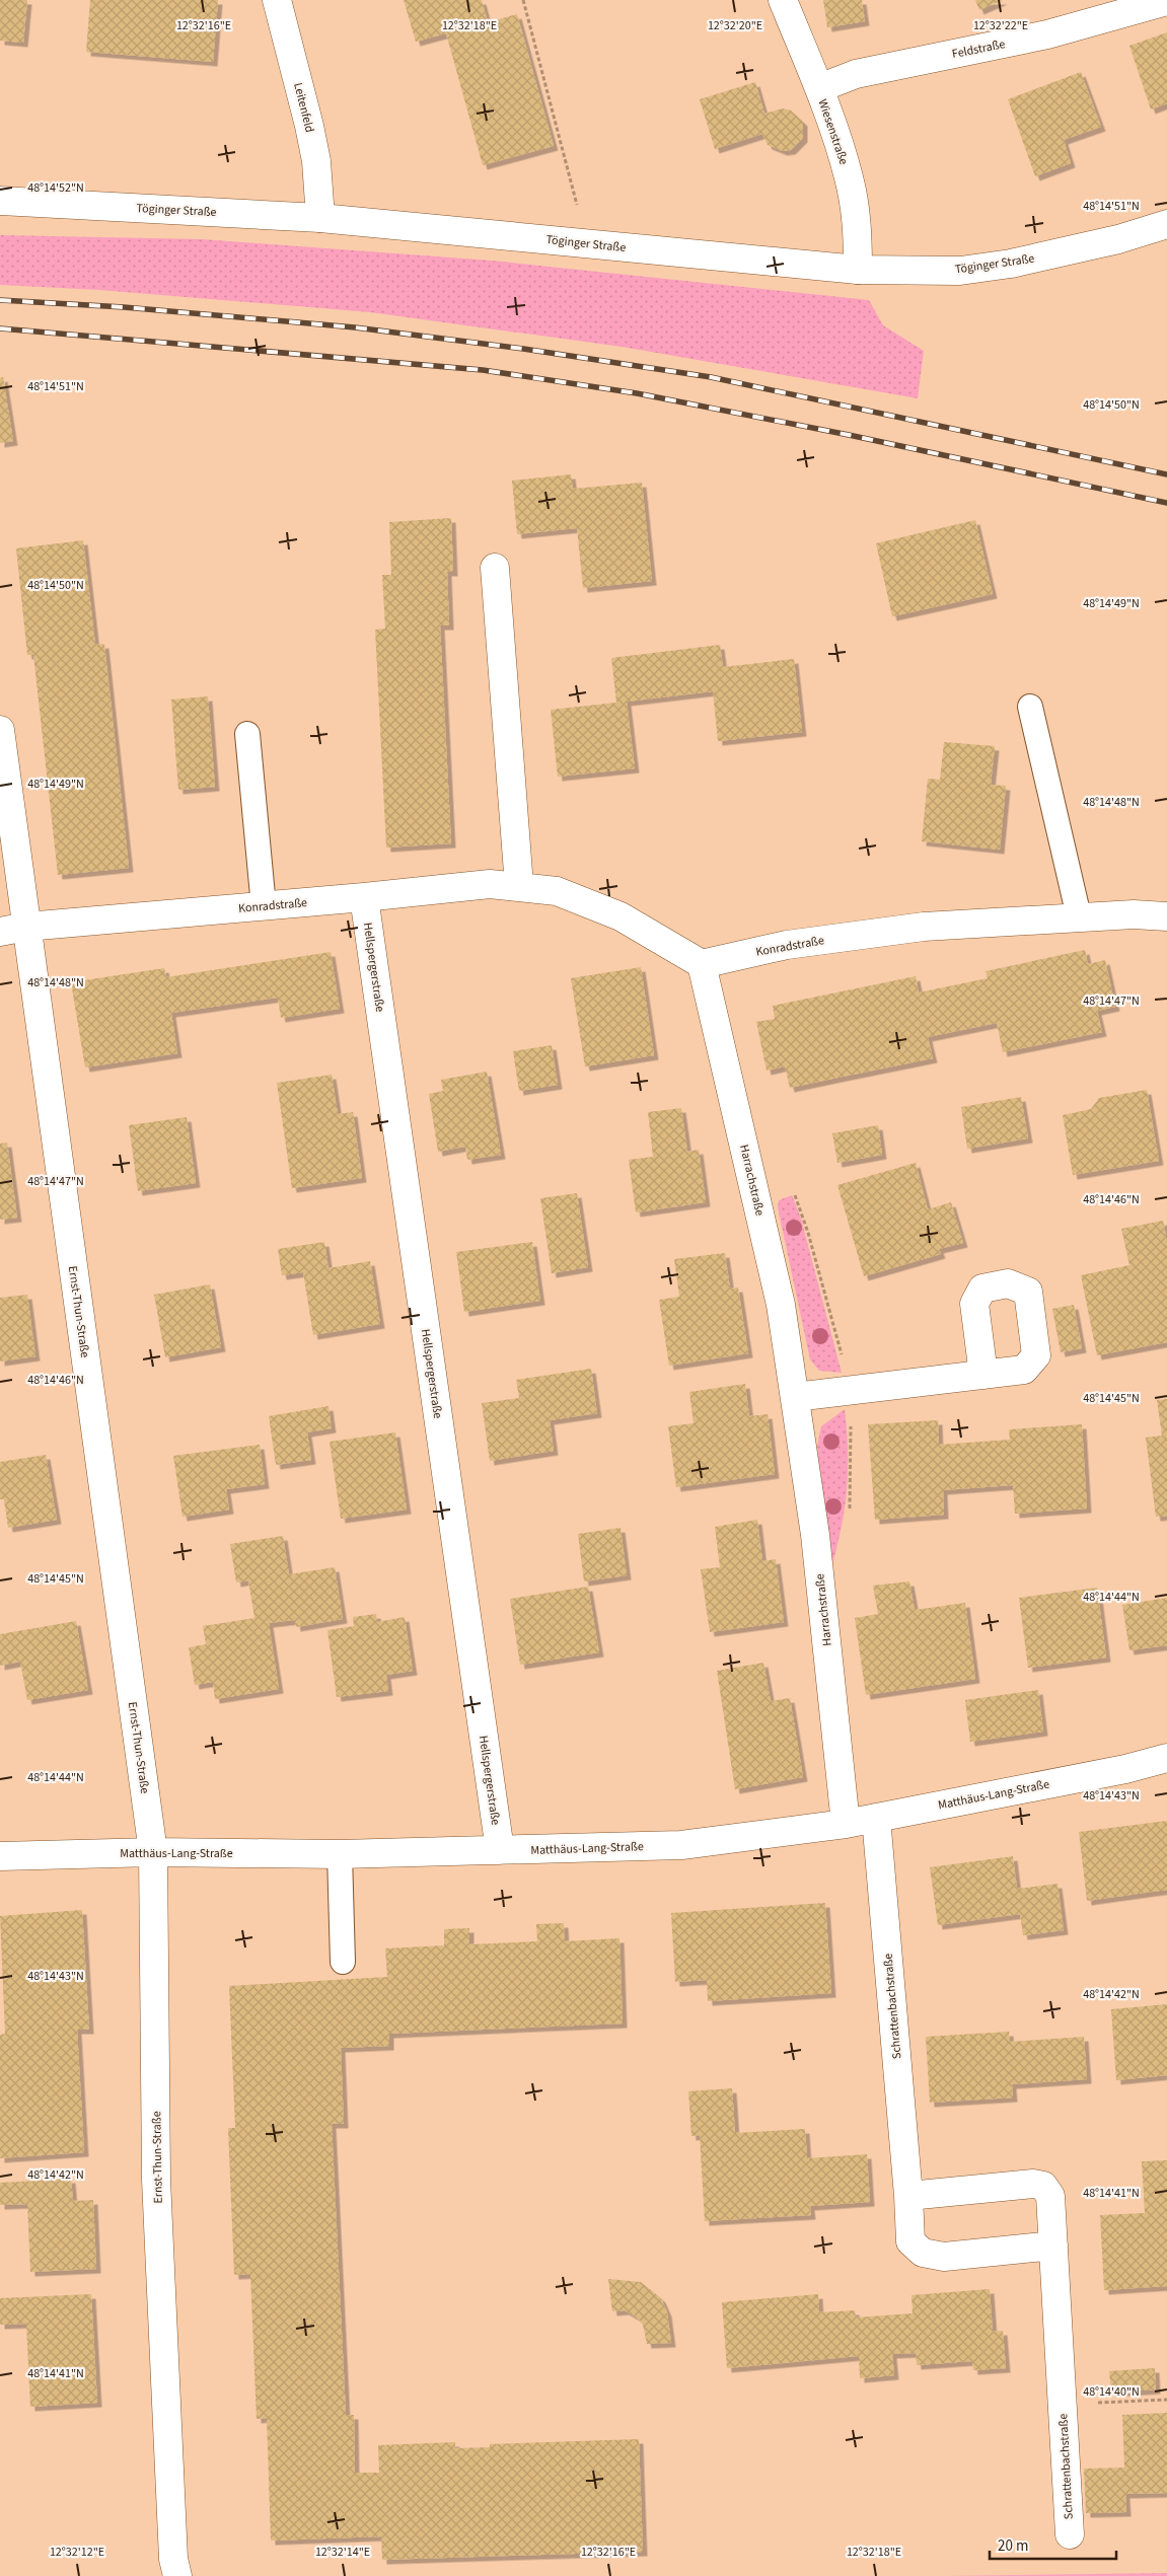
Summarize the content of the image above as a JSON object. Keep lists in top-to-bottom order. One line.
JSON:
{"streets":{"street":["Feldstraße","Leitenfeld","Wiesenstraße","Töginger Straße","Konradstraße","Hellspergerstraße","Harrachstraße","Ernst-Thun-Straße","Matthäus-Lang-Straße","Schrattenbachstraße"]},"crossings":[["Feldstraße","Wiesenstraße"],["Leitenfeld","Töginger Straße"],["Wiesenstraße","Töginger Straße"],["Konradstraße","Hellspergerstraße"],["Konradstraße","Harrachstraße"],["Konradstraße","Ernst-Thun-Straße"],["Hellspergerstraße","Matthäus-Lang-Straße"],["Harrachstraße","Matthäus-Lang-Straße"],["Ernst-Thun-Straße","Matthäus-Lang-Straße"],["Matthäus-Lang-Straße","Schrattenbachstraße"]],"scale_bar":"20 m","coordinates":["12°32'16\"E","12°32'18\"E","12°32'20\"E","12°32'22\"E","48°14'52\"N","48°14'51\"N","48°14'50\"N","48°14'49\"N","48°14'48\"N","48°14'47\"N","48°14'46\"N","48°14'45\"N","48°14'44\"N","48°14'43\"N","48°14'42\"N","48°14'41\"N","48°14'40\"N","12°32'12\"E","12°32'14\"E"]}
